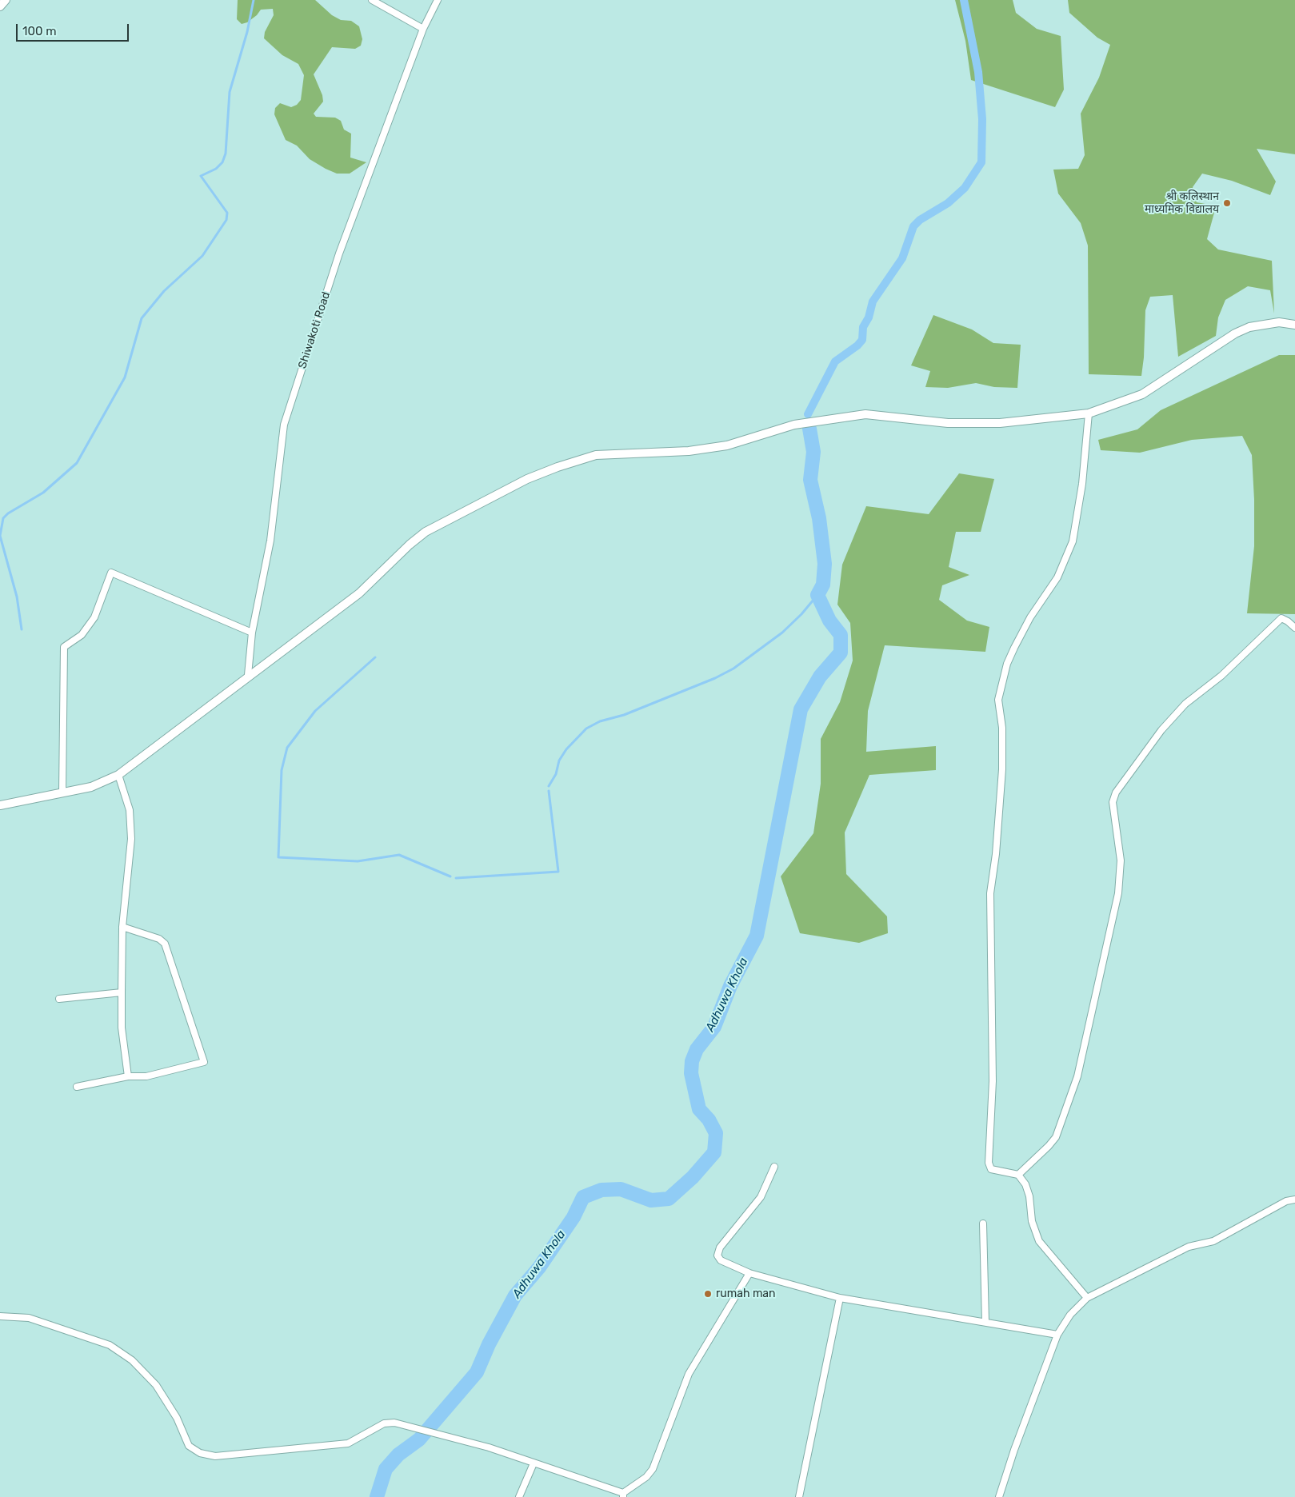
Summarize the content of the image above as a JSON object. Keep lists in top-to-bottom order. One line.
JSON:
{"streets":{"street":["Shiwakoti Road"]},"water":["Adhuwa Khola"],"places":["श्री कलिस्थान माध्यमिक विद्यालय","rumah man"],"scale_bar":"100 m"}
